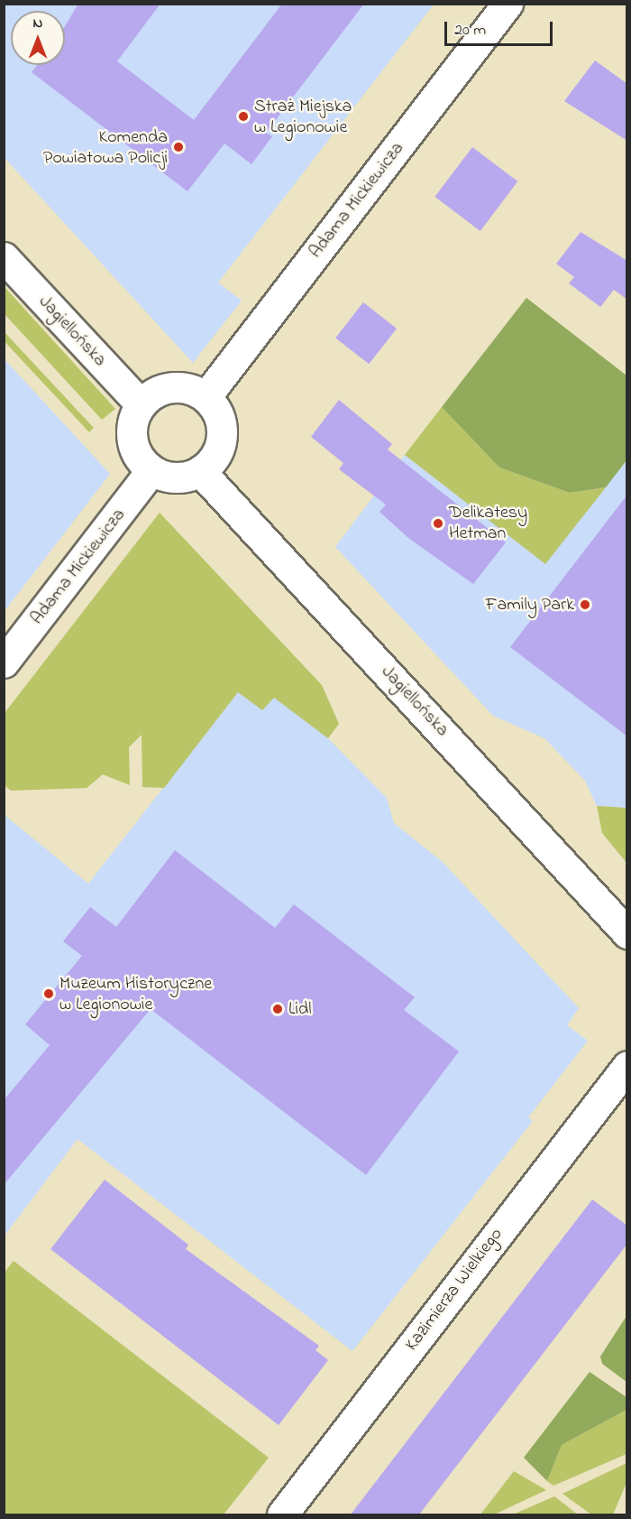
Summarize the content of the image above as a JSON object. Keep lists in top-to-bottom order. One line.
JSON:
{"streets":{"street":["Adama Mickiewicza","Jagiellońska","Kazimierza Wielkiego"]},"crossings":[["Adama Mickiewicza","Jagiellońska"]],"places":["Straż Miejska w Legionowie","Komenda Powiatowa Policji","Delikatesy Hetman","Family Park","Muzeum Historyczne w Legionowie","Lidl"],"scale_bar":"20 m","north":"top"}
